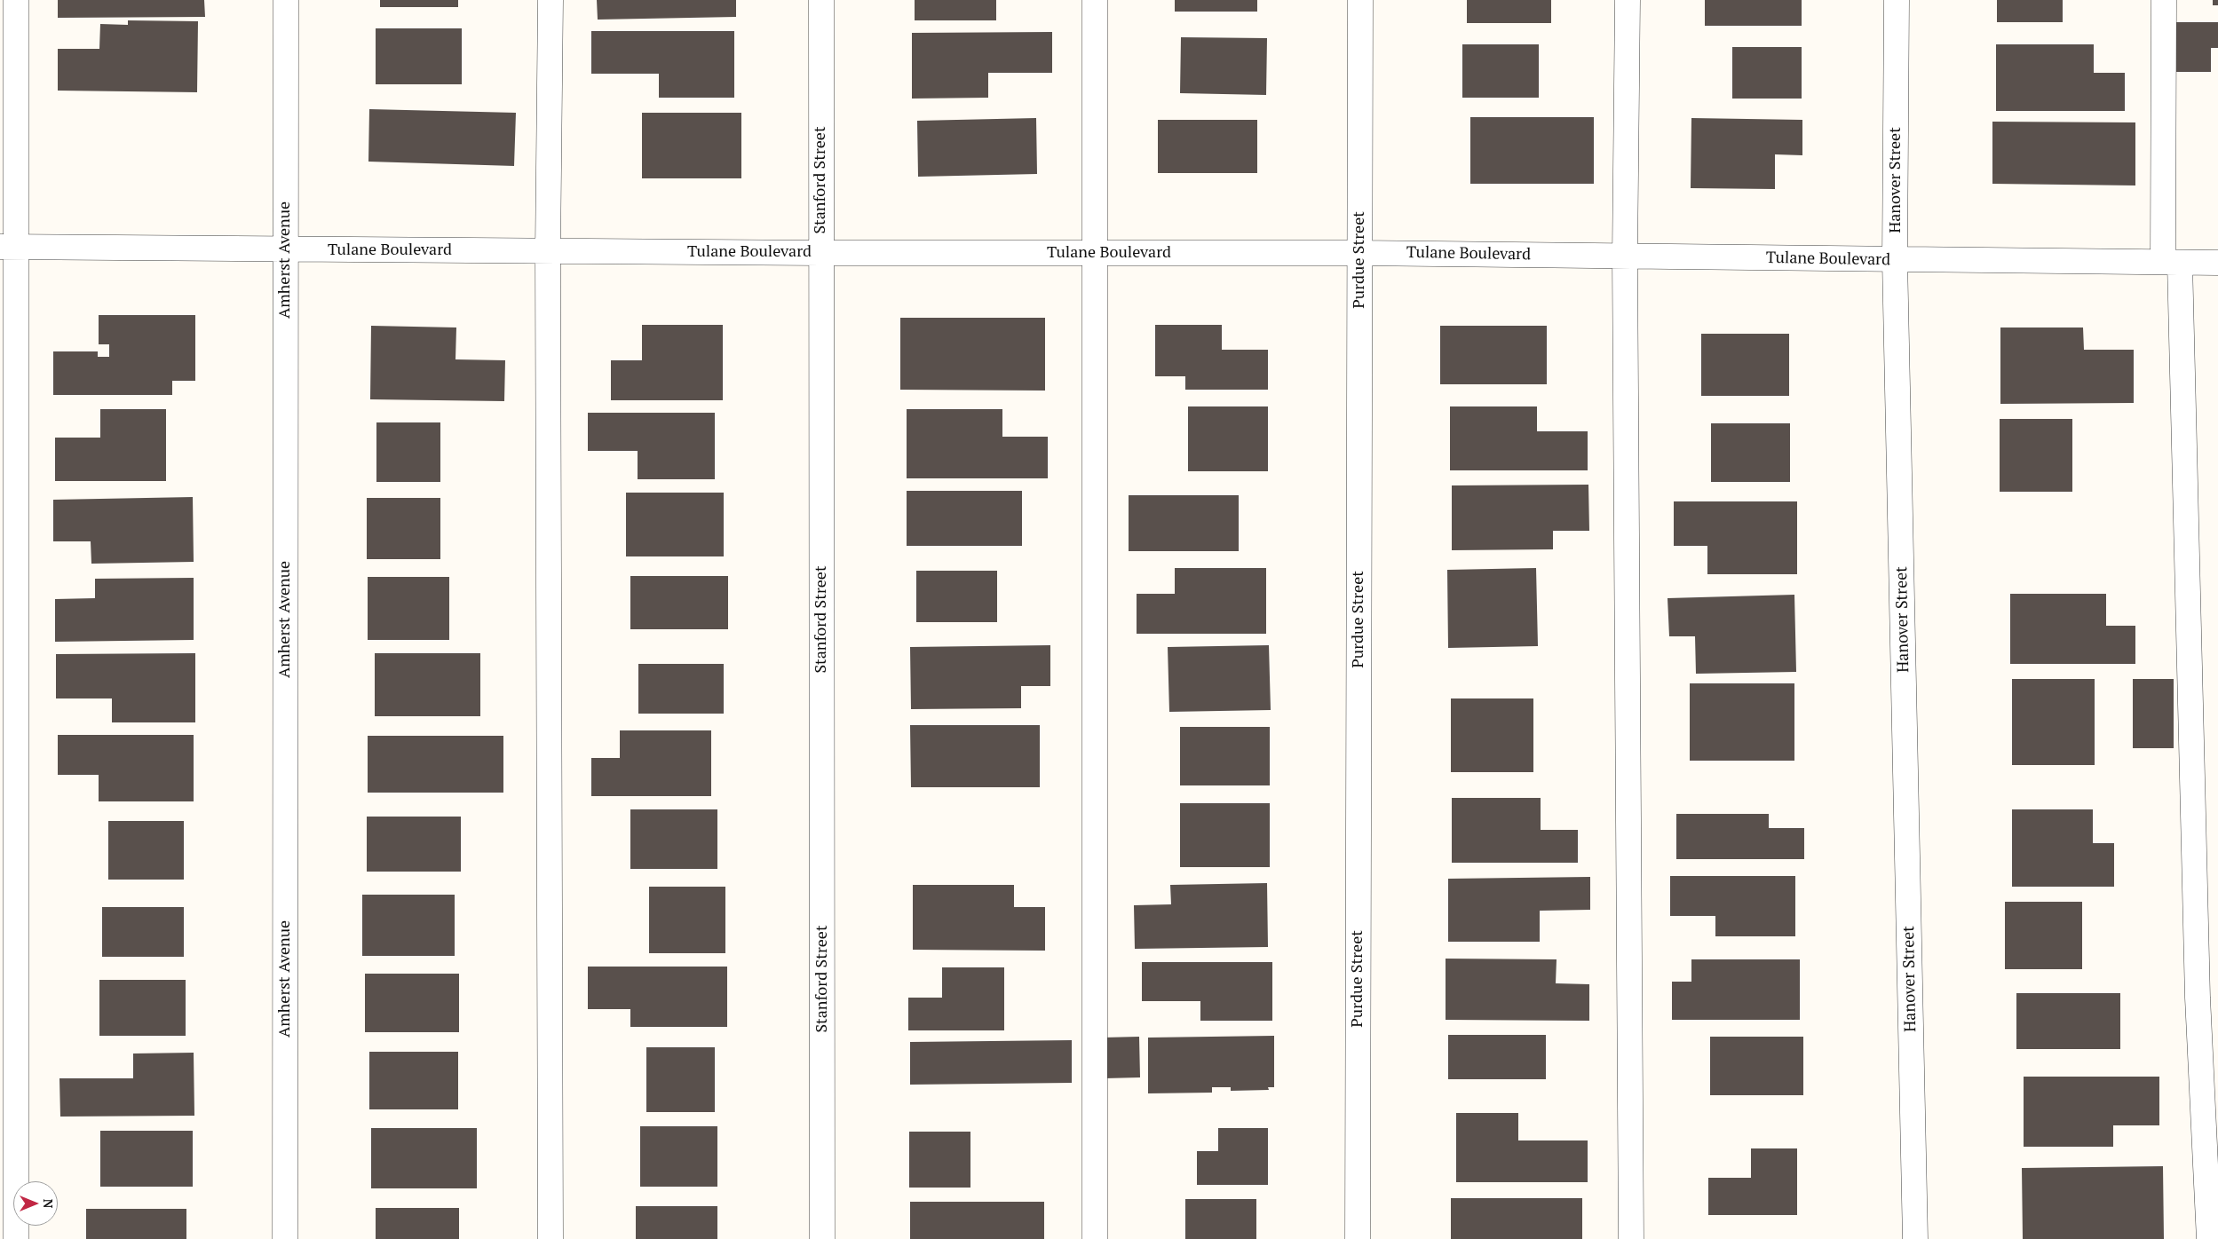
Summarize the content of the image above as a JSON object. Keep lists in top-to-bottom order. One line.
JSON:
{"streets":{"street":["Stanford Street","Hanover Street","Tulane Boulevard","Amherst Avenue","Purdue Street"]},"crossings":[["Stanford Street","Tulane Boulevard"],["Hanover Street","Tulane Boulevard"],["Tulane Boulevard","Amherst Avenue"],["Tulane Boulevard","Purdue Street"]],"north":"right"}
